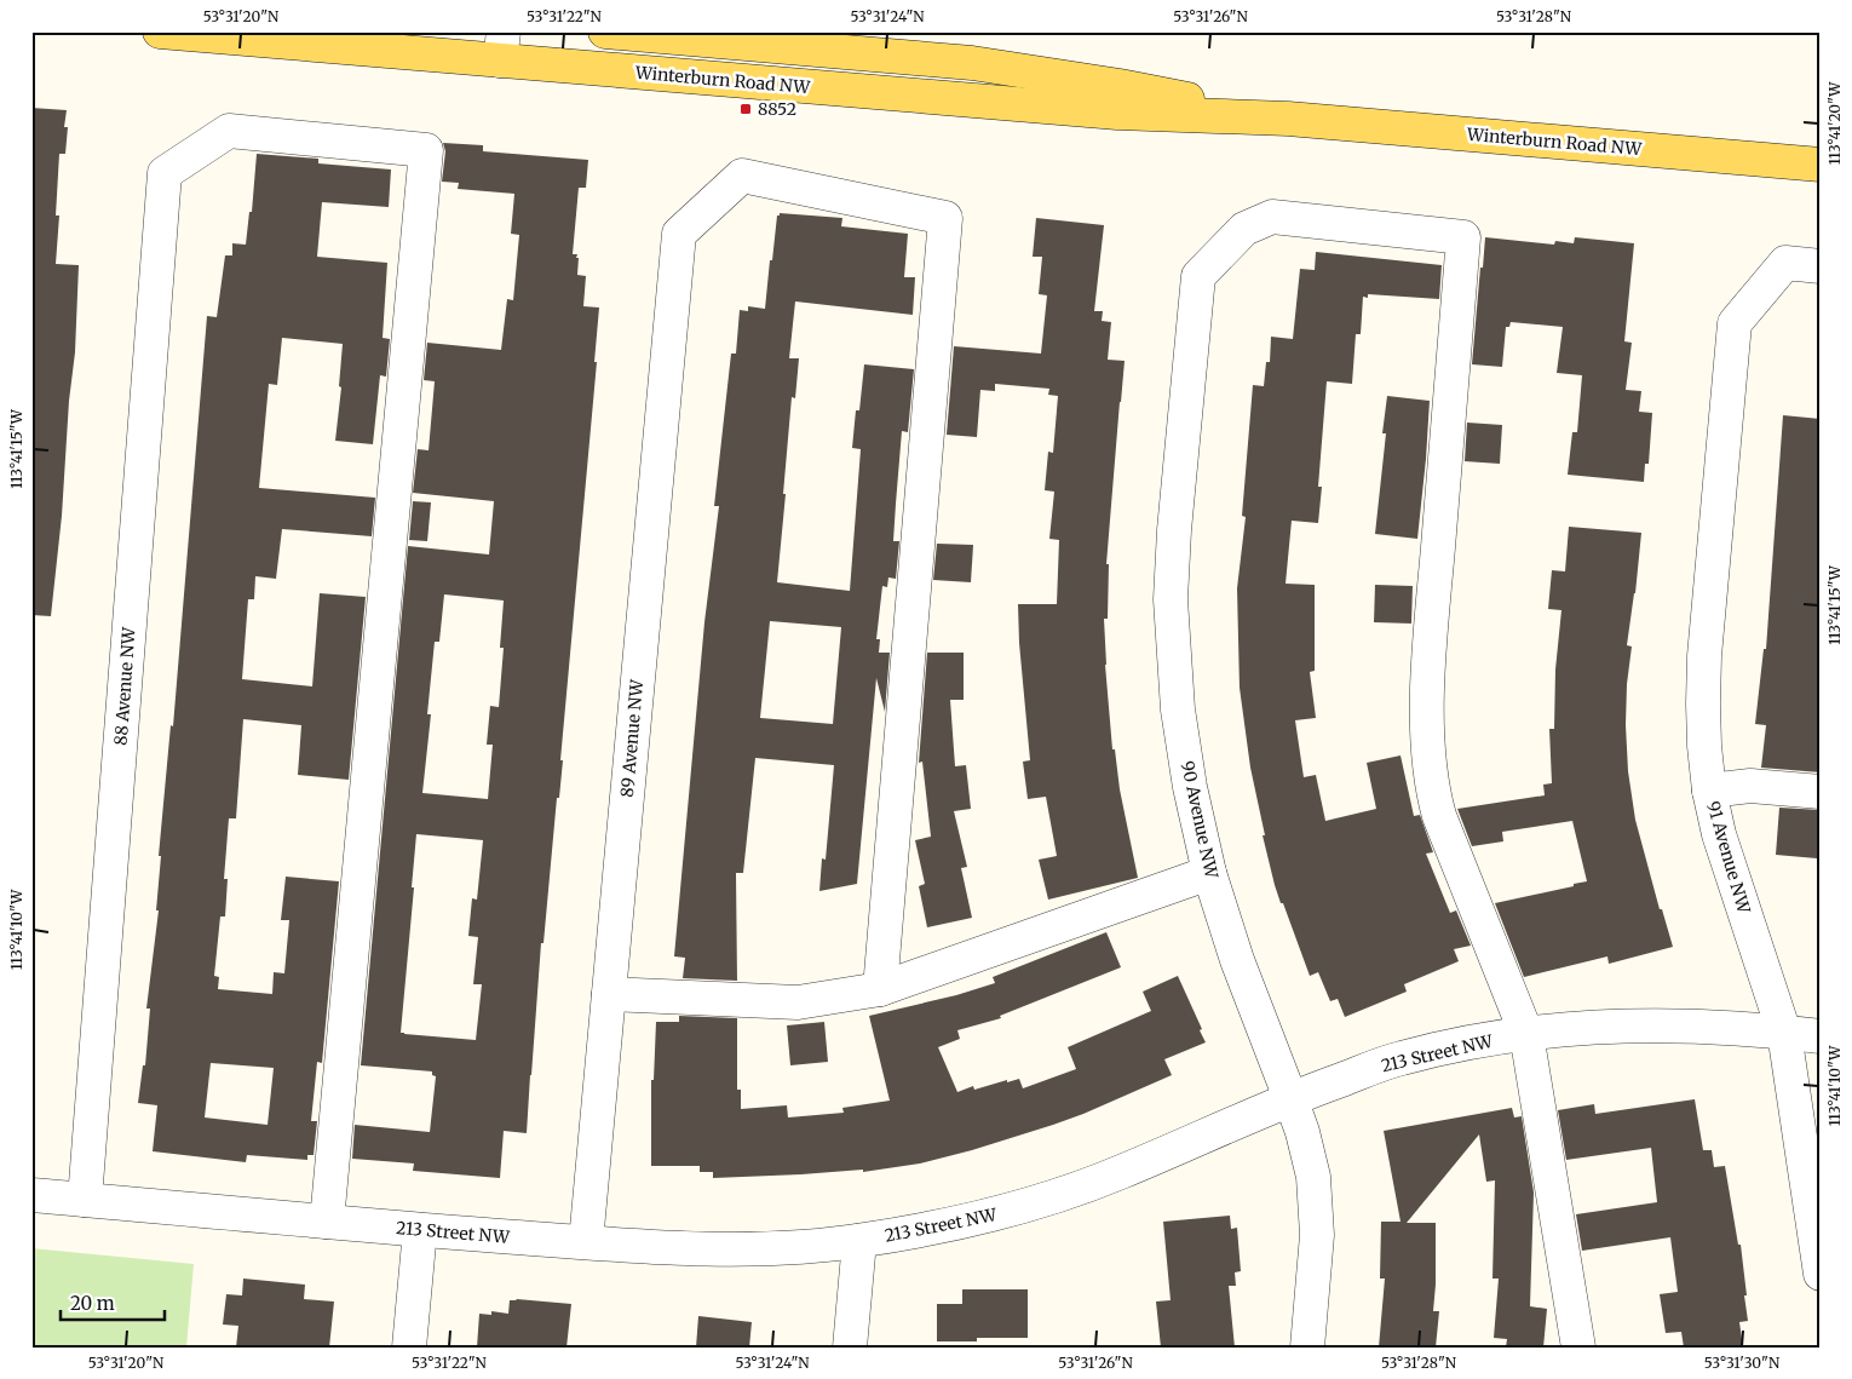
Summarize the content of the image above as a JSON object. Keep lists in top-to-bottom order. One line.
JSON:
{"streets":{"main road":["Winterburn Road NW"],"street":["88 Avenue NW","89 Avenue NW","90 Avenue NW","91 Avenue NW","213 Street NW"]},"crossings":[["88 Avenue NW","213 Street NW"],["89 Avenue NW","213 Street NW"],["90 Avenue NW","213 Street NW"],["91 Avenue NW","213 Street NW"]],"places":{"transit":["8852"]},"scale_bar":"20 m","coordinates":["53°31'20\"N","53°31'22\"N","53°31'24\"N","53°31'26\"N","53°31'28\"N","113°41'20\"W","113°41'15\"W","113°41'10\"W","53°31'30\"N"]}
